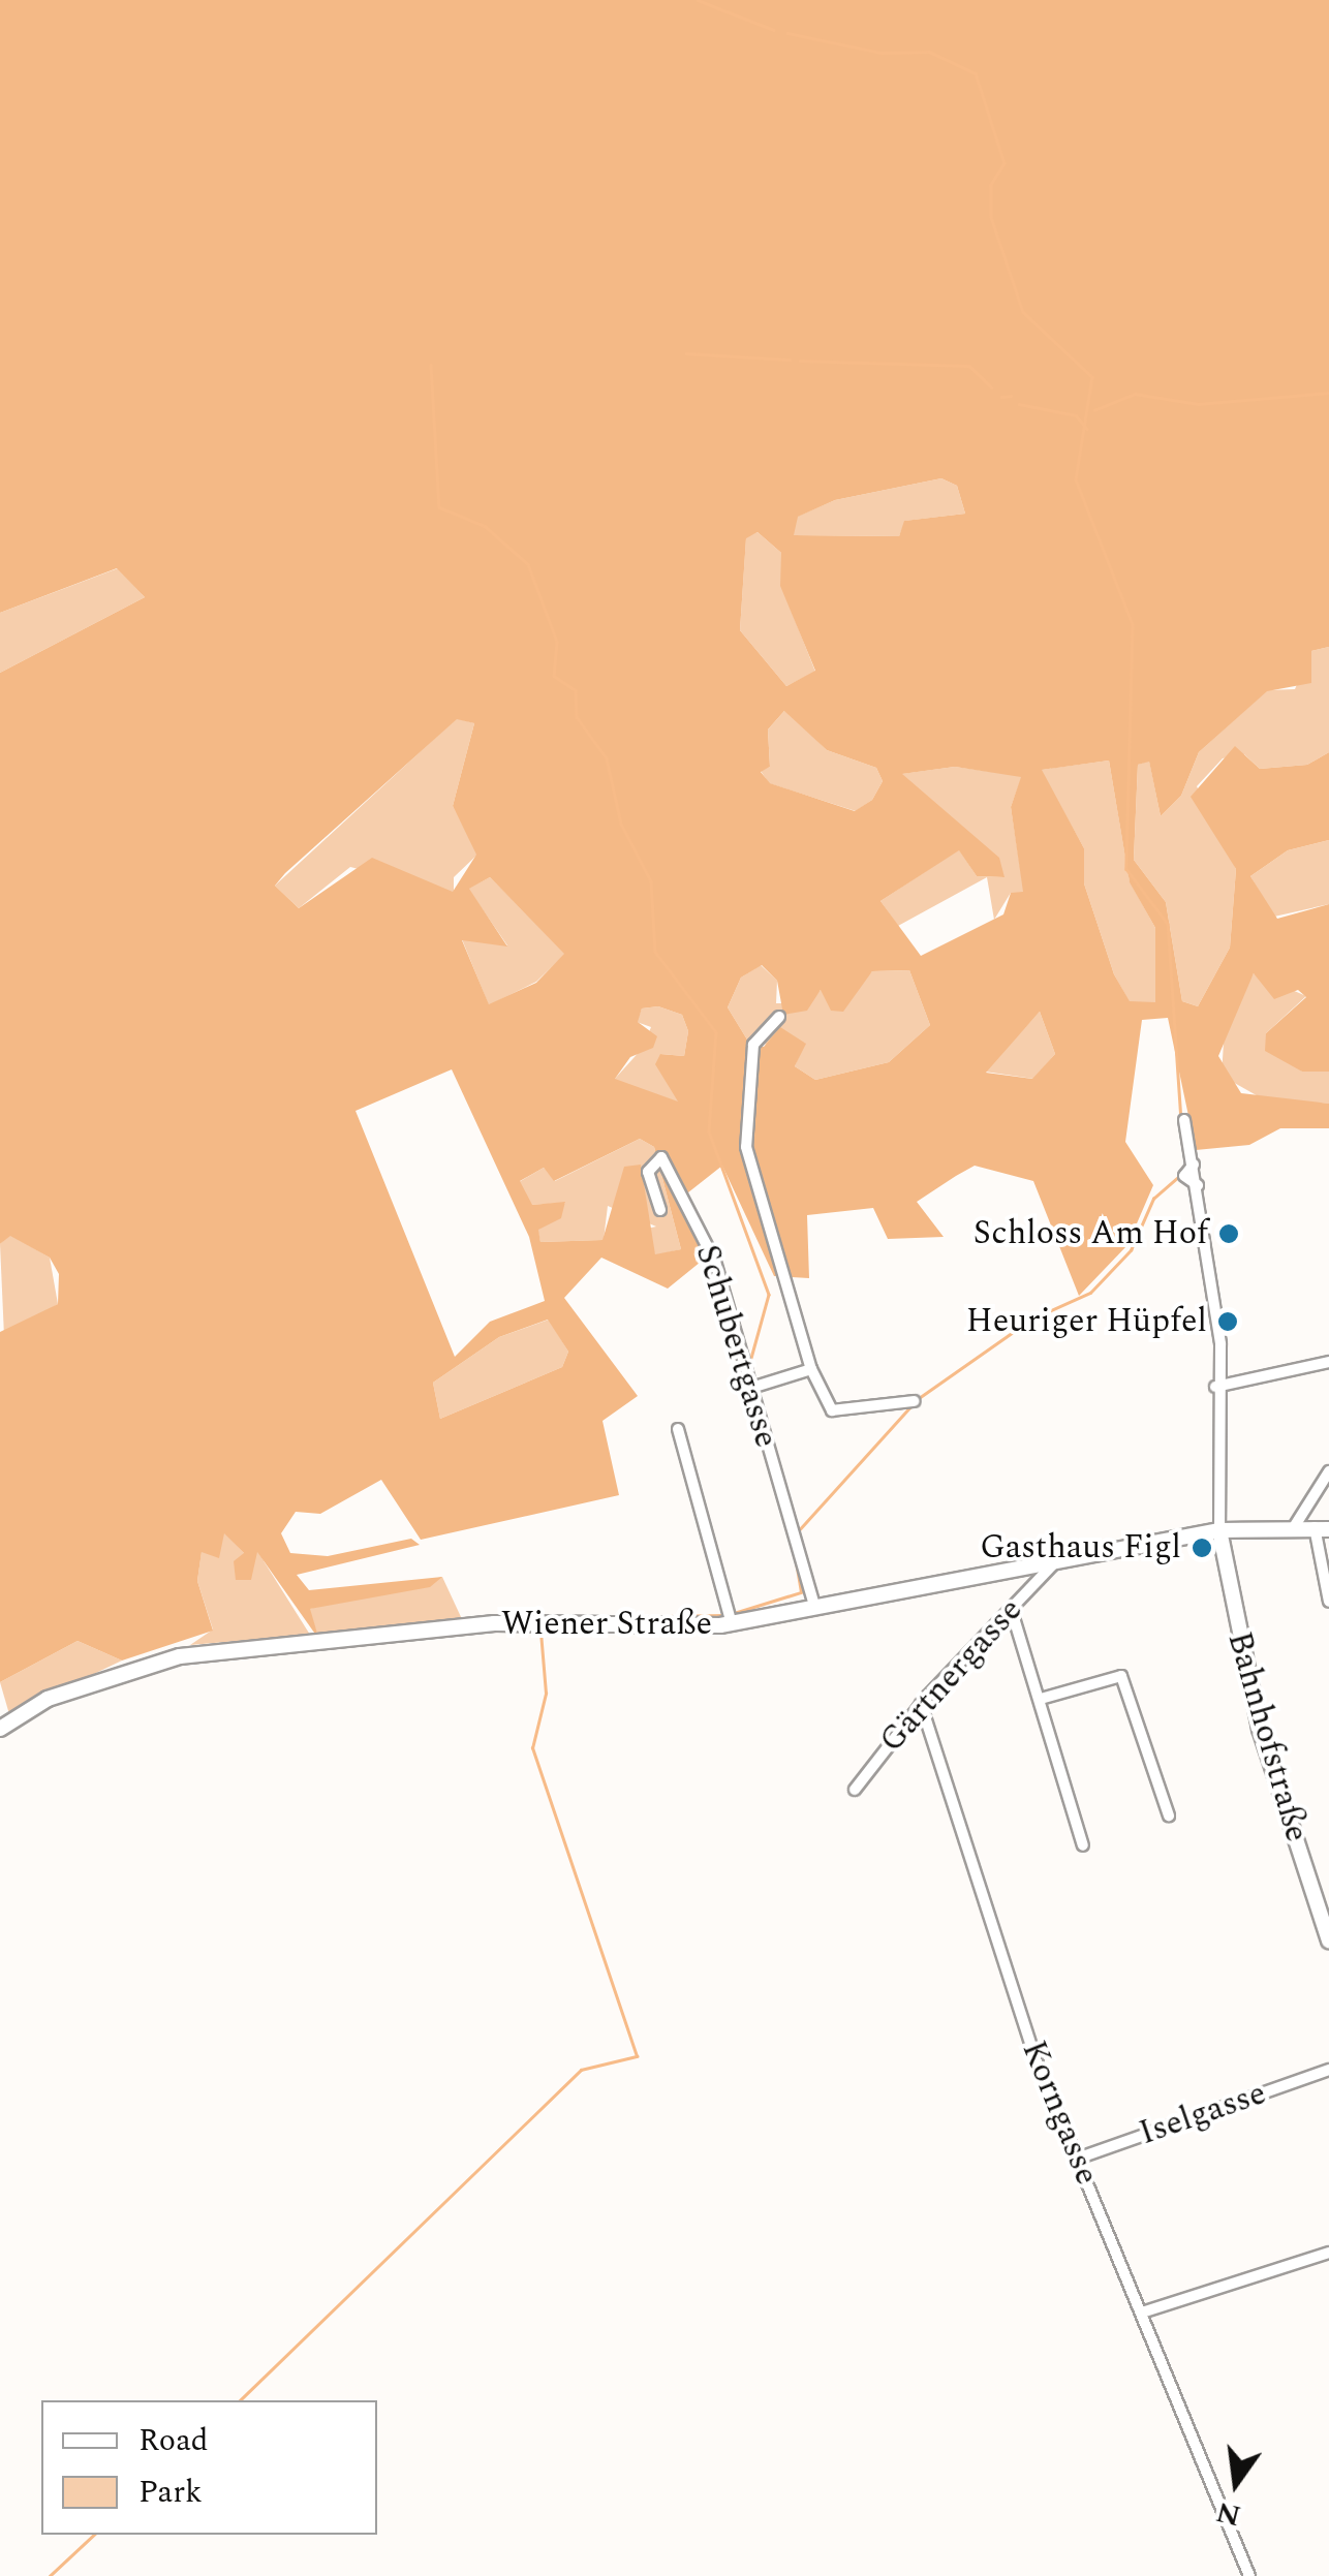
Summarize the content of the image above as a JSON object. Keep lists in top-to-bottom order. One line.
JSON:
{"streets":{"main road":["Wiener Straße","Bahnhofstraße"],"street":["Schubertgasse","Gärtnergasse","Korngasse","Iselgasse"]},"crossings":[["Schubertgasse","Wiener Straße"],["Wiener Straße","Gärtnergasse"],["Wiener Straße","Bahnhofstraße"],["Gärtnergasse","Korngasse"],["Korngasse","Iselgasse"]],"places":["Schloss Am Hof","Heuriger Hüpfel","Gasthaus Figl"],"legend":["Road","Park"],"north":"bottom"}
